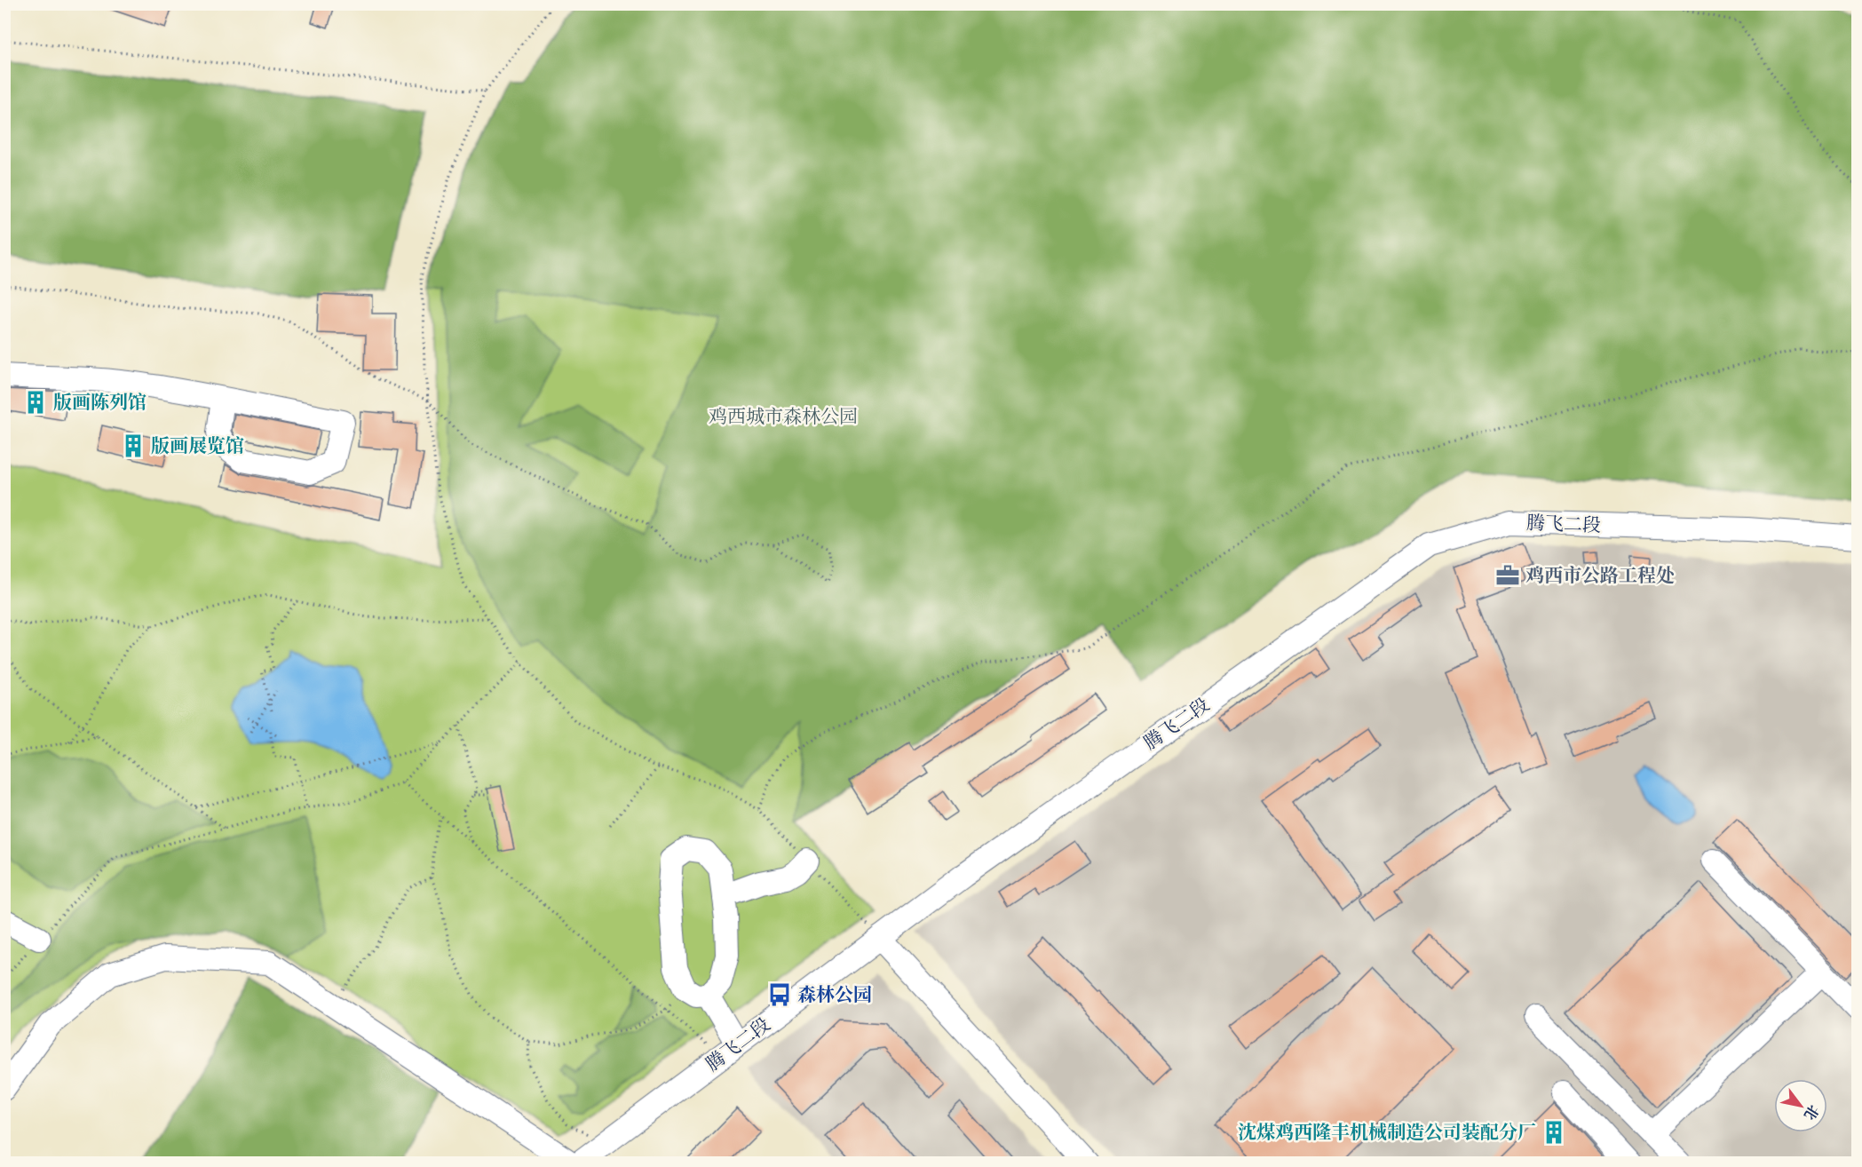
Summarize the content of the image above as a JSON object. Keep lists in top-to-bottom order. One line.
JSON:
{"streets":{"street":["腾飞二段"]},"parks":["鸡西城市森林公园"],"places":{"building":["版画陈列馆","版画展览馆","沈煤鸡西隆丰机械制造公司装配分厂"],"office":["鸡西市公路工程处"],"bus stop":["森林公园"]},"north":"bottom right"}
